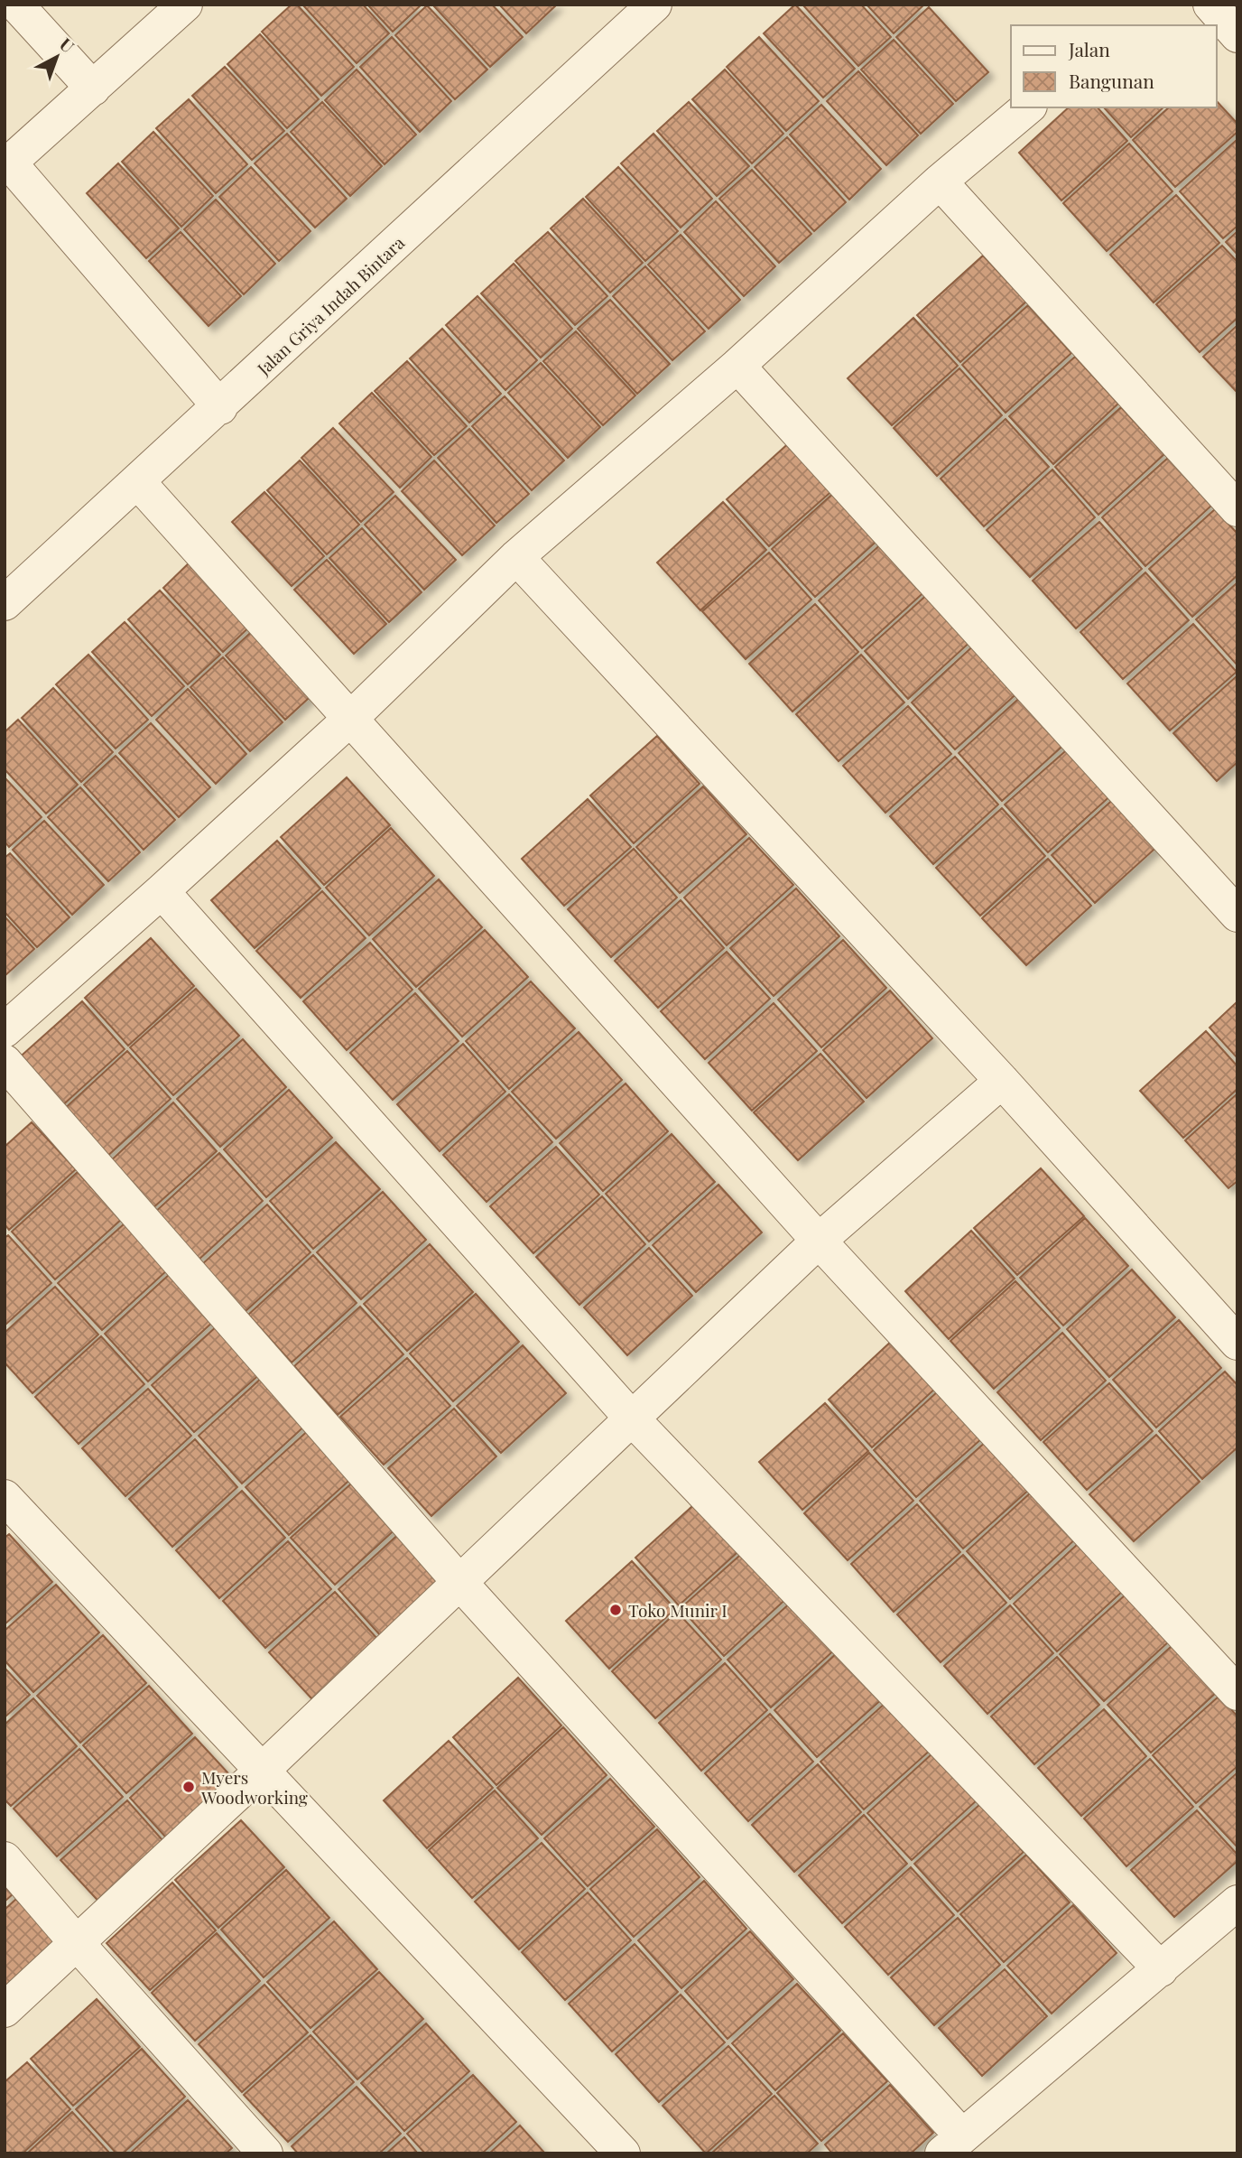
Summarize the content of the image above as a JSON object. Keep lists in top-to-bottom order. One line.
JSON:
{"streets":{"street":["Jalan Griya Indah Bintara"]},"places":["Toko Munir I","Myers Woodworking"],"legend":["Jalan","Bangunan"],"north":"top right"}
